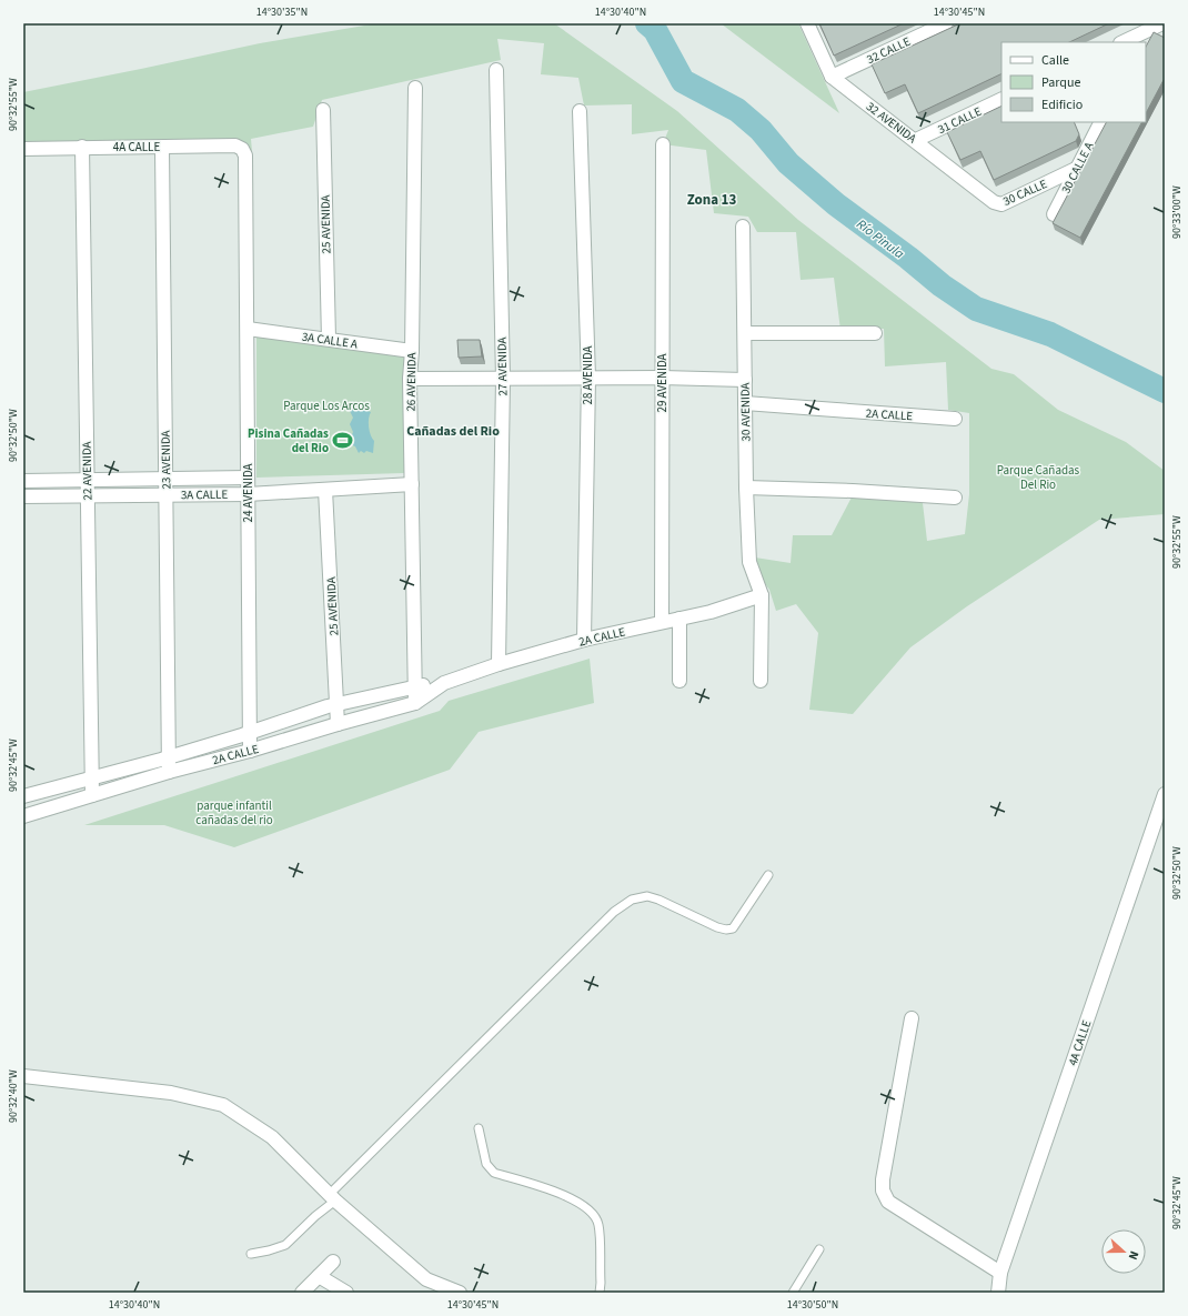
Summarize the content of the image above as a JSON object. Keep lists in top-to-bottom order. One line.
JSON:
{"streets":{"street":["32 CALLE","31 CALLE","32 AVENIDA","4A CALLE","30 CALLE A","30 CALLE","25 AVENIDA","3A CALLE A","27 AVENIDA","28 AVENIDA","26 AVENIDA","29 AVENIDA","30 AVENIDA","2A CALLE","23 AVENIDA","22 AVENIDA","24 AVENIDA","3A CALLE"]},"crossings":[["32 CALLE","32 AVENIDA"],["31 CALLE","32 AVENIDA"],["32 AVENIDA","30 CALLE"],["4A CALLE","23 AVENIDA"],["4A CALLE","22 AVENIDA"],["4A CALLE","24 AVENIDA"],["30 CALLE A","30 CALLE"],["25 AVENIDA","3A CALLE A"],["25 AVENIDA","2A CALLE"],["25 AVENIDA","3A CALLE"],["3A CALLE A","26 AVENIDA"],["3A CALLE A","24 AVENIDA"],["27 AVENIDA","2A CALLE"],["28 AVENIDA","2A CALLE"],["26 AVENIDA","2A CALLE"],["26 AVENIDA","3A CALLE"],["29 AVENIDA","2A CALLE"],["30 AVENIDA","2A CALLE"],["2A CALLE","23 AVENIDA"],["2A CALLE","22 AVENIDA"],["2A CALLE","24 AVENIDA"],["23 AVENIDA","3A CALLE"],["22 AVENIDA","3A CALLE"],["24 AVENIDA","3A CALLE"]],"districts":["Zona 13","Cañadas del Rio"],"water":["Río Pinula"],"parks":["Parque Los Arcos","Parque Cañadas Del Rio","parque infantil cañadas del rio"],"places":{"sports":["Pisina Cañadas del Rio"]},"legend":["Calle","Parque","Edificio"],"north":"right","coordinates":["14°30'35\"N","14°30'40\"N","14°30'45\"N","90°32'55\"W","90°33'00\"W","90°32'50\"W","90°32'45\"W","90°32'40\"W","14°30'50\"N"]}
